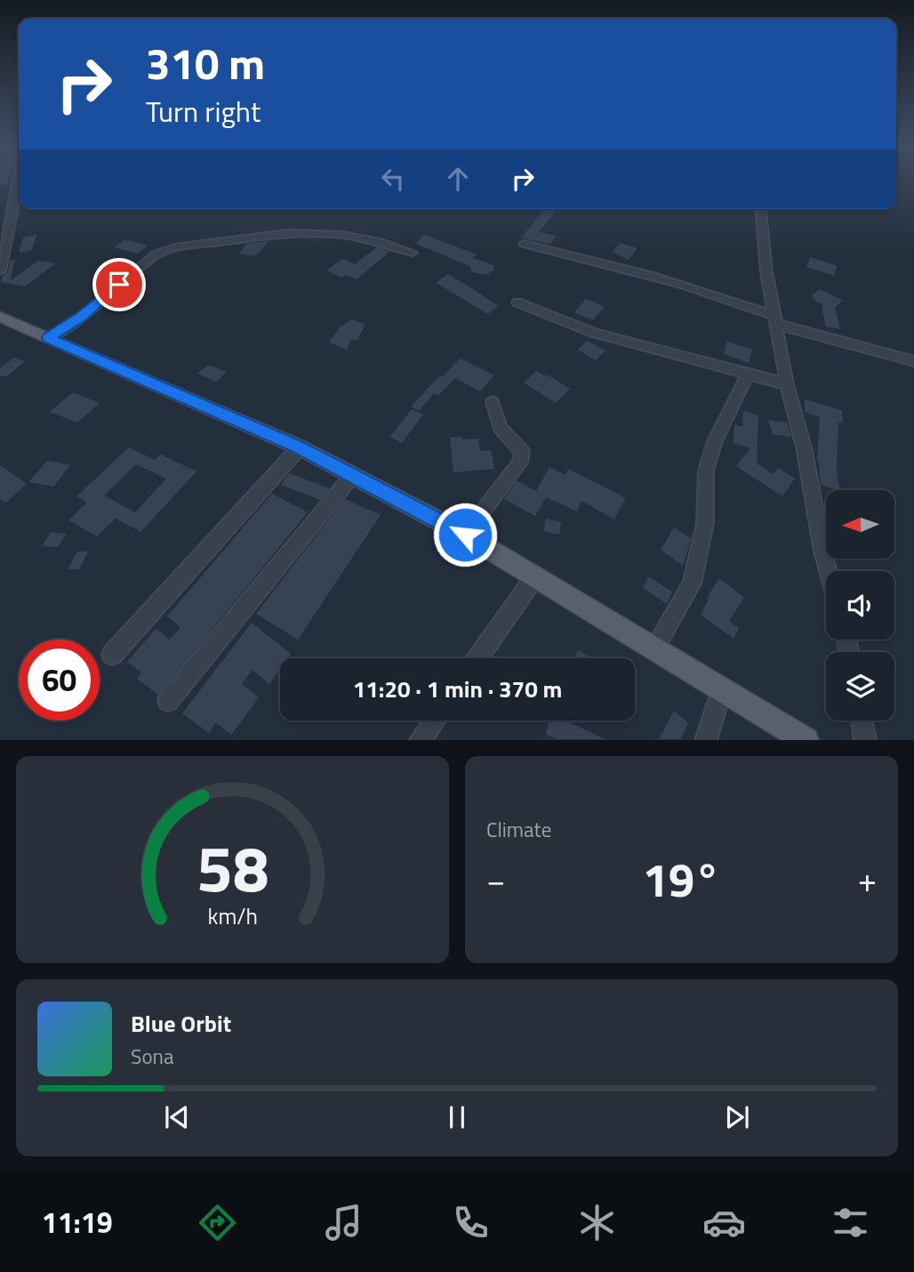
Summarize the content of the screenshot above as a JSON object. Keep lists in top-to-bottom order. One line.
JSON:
{"north":"left","page":{"turn":["310 m","Turn right"],"limit":"60","trip":"11:20 · 1 min · 370 m","tile":"Climate","heat":["−","19°","+"],"song":["Blue Orbit","Sona"],"tabs":"11:19","gauge":["58","km/h"]}}
